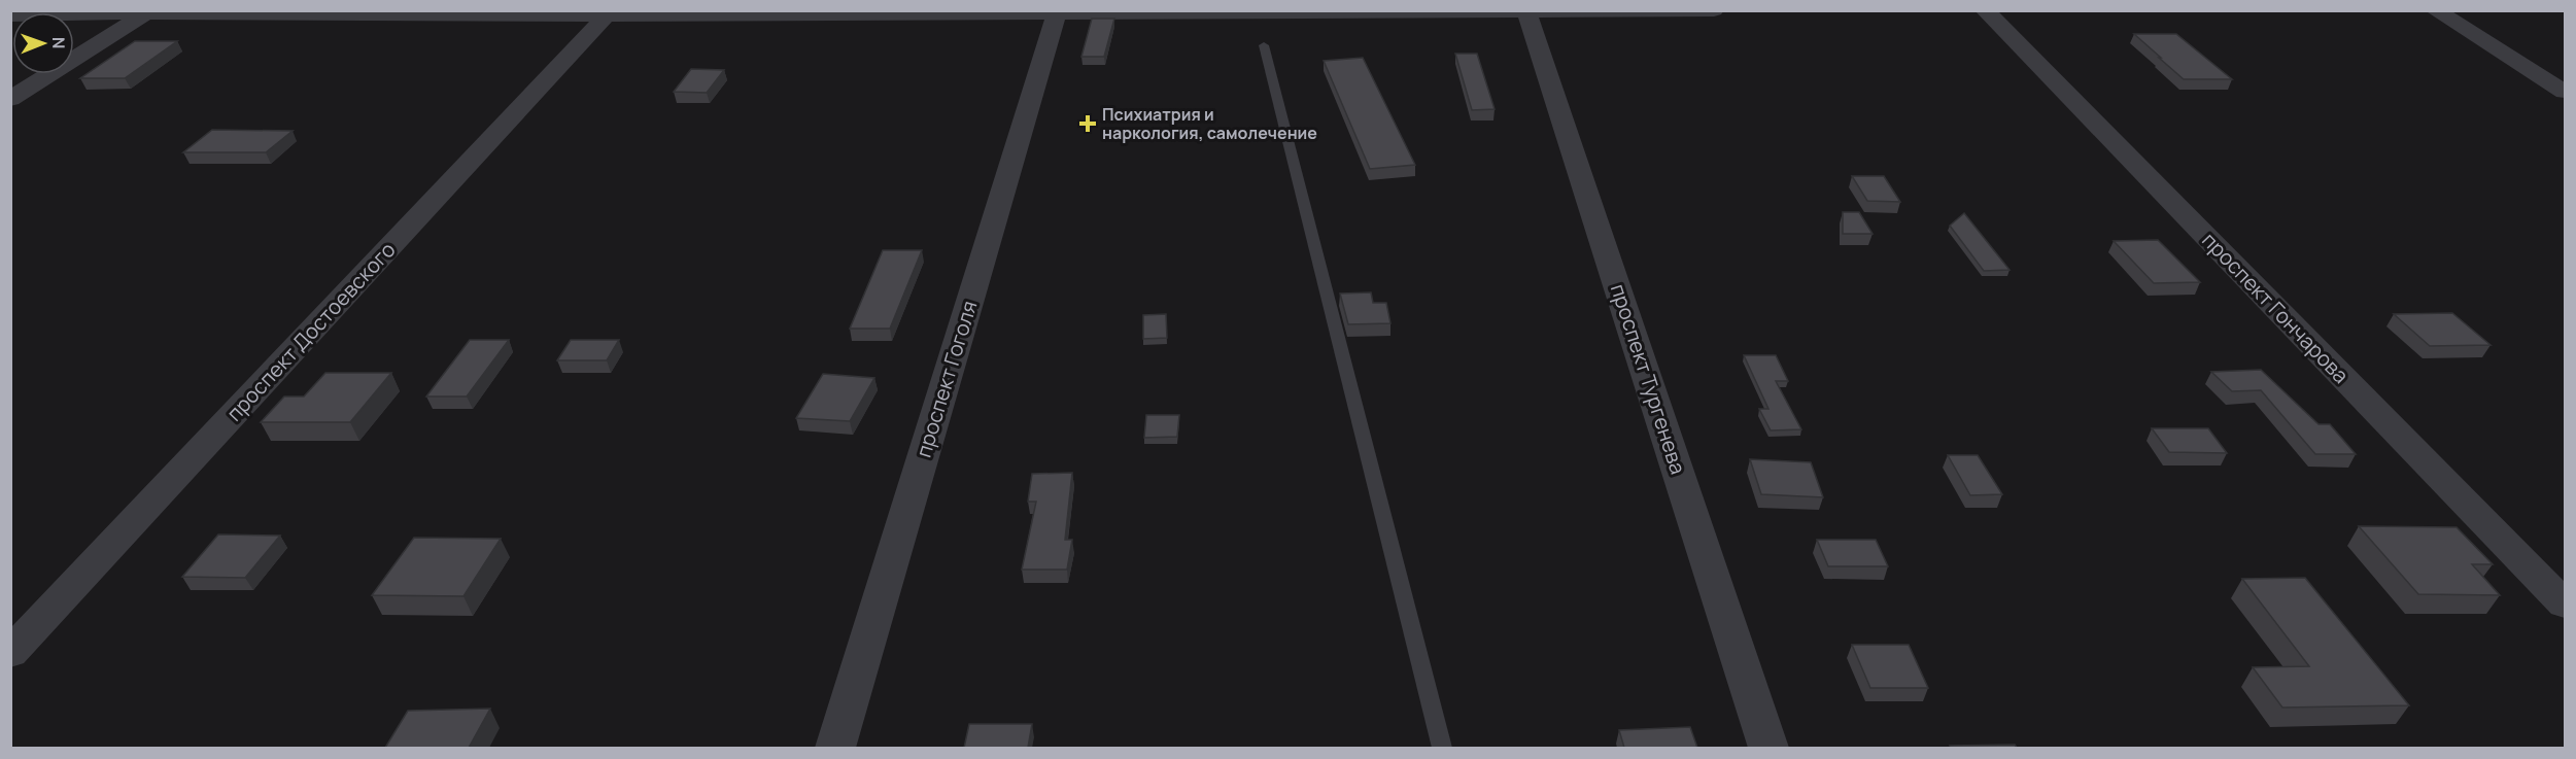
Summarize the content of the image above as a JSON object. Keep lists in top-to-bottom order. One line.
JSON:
{"streets":{"street":["проспект Гончарова","проспект Достоевского","проспект Гоголя","проспект Тургенева"]},"places":{"health":["Психиатрия и наркология, самолечение"]},"north":"right"}
